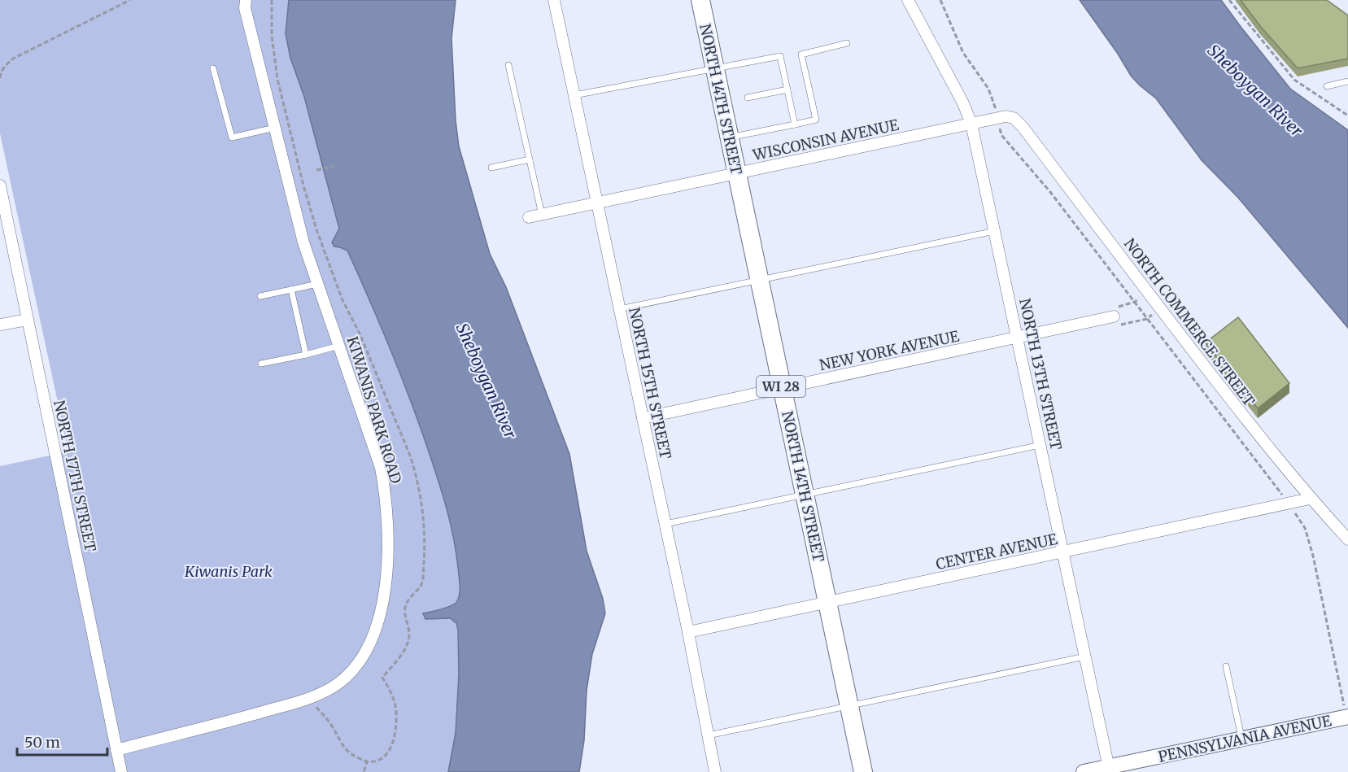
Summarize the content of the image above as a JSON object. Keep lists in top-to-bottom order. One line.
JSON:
{"streets":{"main road":["NORTH 14TH STREET","WI 28"],"street":["WISCONSIN AVENUE","NORTH COMMERCE STREET","NEW YORK AVENUE","NORTH 13TH STREET","NORTH 15TH STREET","KIWANIS PARK ROAD","NORTH 17TH STREET","CENTER AVENUE","PENNSYLVANIA AVENUE"]},"crossings":[["NORTH 14TH STREET","WISCONSIN AVENUE"],["NORTH 14TH STREET","NEW YORK AVENUE"],["NORTH 14TH STREET","CENTER AVENUE"],["WISCONSIN AVENUE","NORTH COMMERCE STREET"],["WISCONSIN AVENUE","NORTH 13TH STREET"],["WISCONSIN AVENUE","NORTH 15TH STREET"],["NORTH COMMERCE STREET","CENTER AVENUE"],["NEW YORK AVENUE","NORTH 13TH STREET"],["NEW YORK AVENUE","NORTH 15TH STREET"],["NORTH 13TH STREET","CENTER AVENUE"],["NORTH 13TH STREET","PENNSYLVANIA AVENUE"],["NORTH 15TH STREET","CENTER AVENUE"],["KIWANIS PARK ROAD","NORTH 17TH STREET"]],"water":["Sheboygan River"],"parks":["Kiwanis Park"],"scale_bar":"50 m"}
